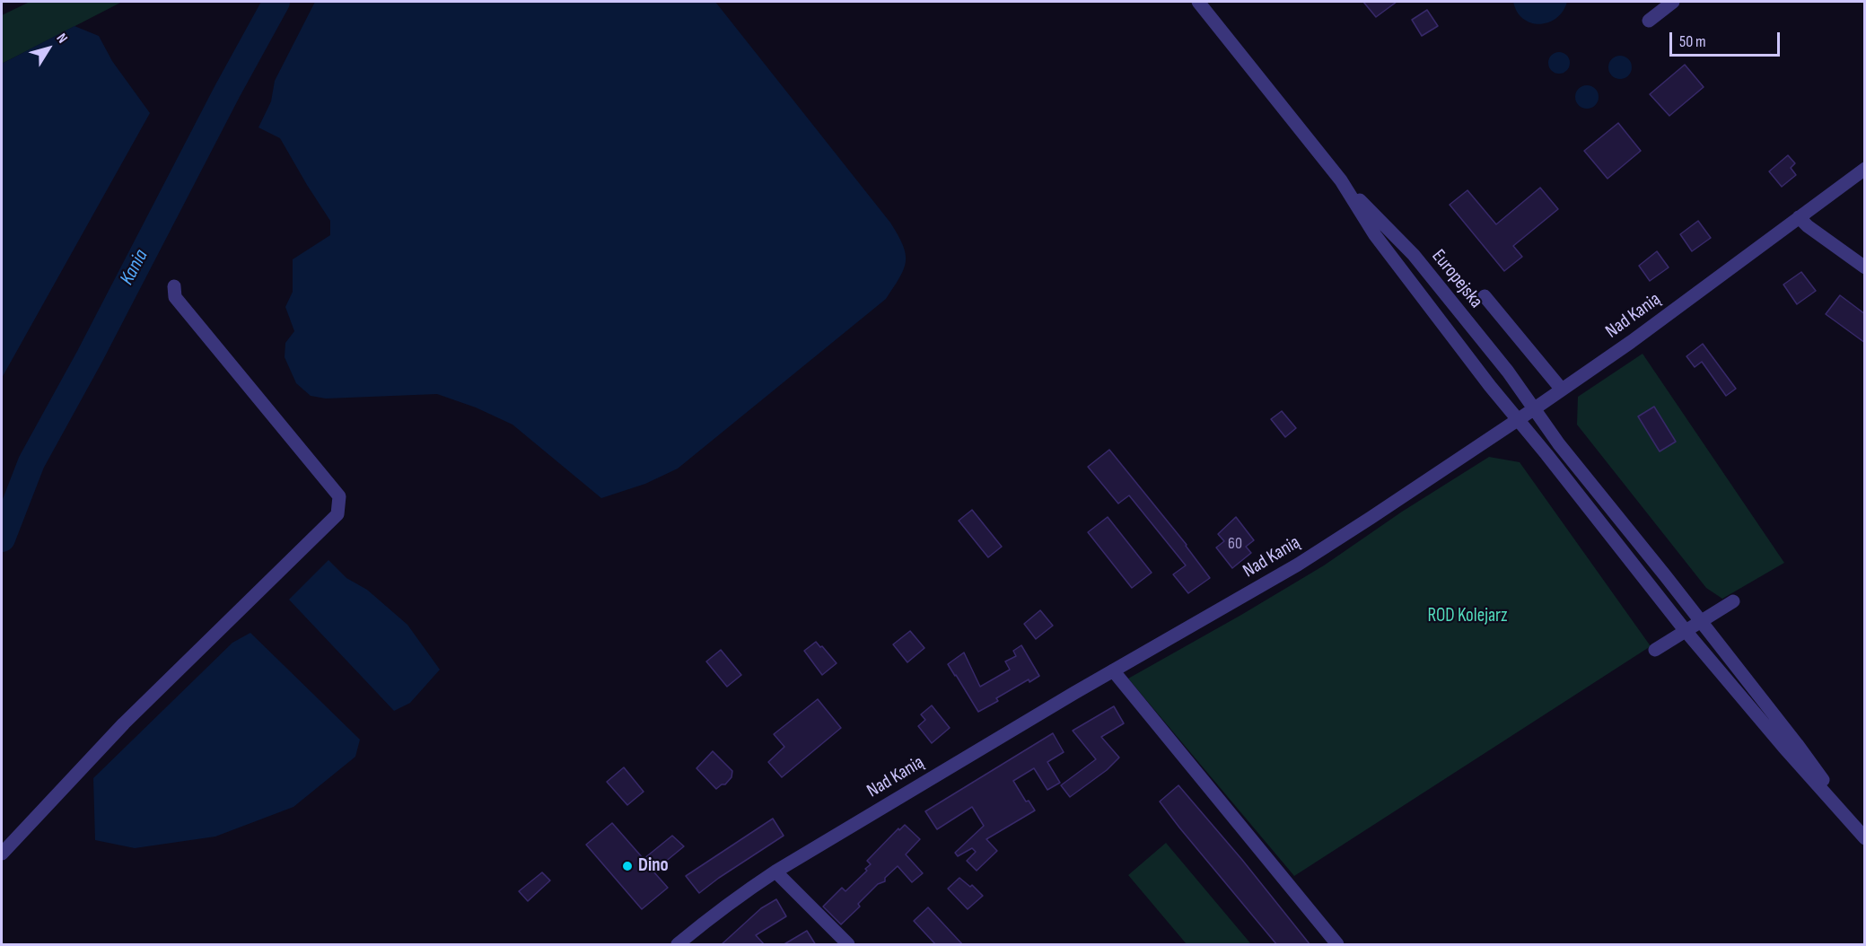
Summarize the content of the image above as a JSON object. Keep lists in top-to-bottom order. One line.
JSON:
{"streets":{"street":["Europejska","Nad Kanią"]},"crossings":[["Europejska","Nad Kanią"]],"water":["Kania"],"parks":["ROD Kolejarz"],"places":["Dino"],"house_numbers":["60"],"scale_bar":"50 m","north":"top right"}
